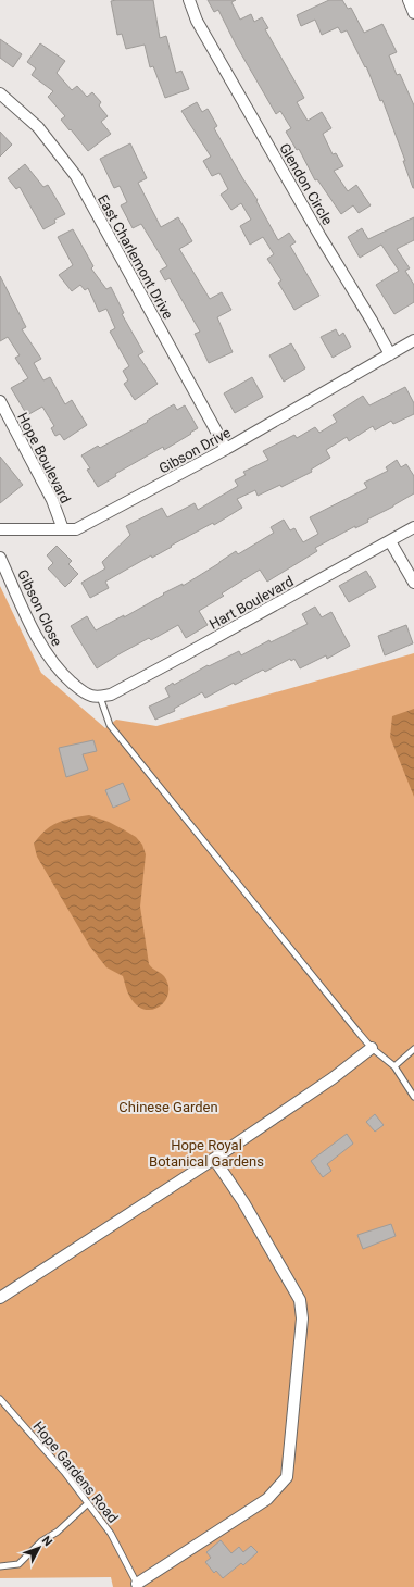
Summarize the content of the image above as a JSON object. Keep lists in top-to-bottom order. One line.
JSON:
{"streets":{"street":["Glendon Circle","East Charlemont Drive","Gibson Drive","Hope Boulevard","Hart Boulevard","Gibson Close"],"lane":["Hope Gardens Road"]},"crossings":[["Glendon Circle","Gibson Drive"],["East Charlemont Drive","Gibson Drive"],["Gibson Drive","Hope Boulevard"],["Hart Boulevard","Gibson Close"]],"parks":["Chinese Garden","Hope Royal Botanical Gardens"],"north":"top right"}
